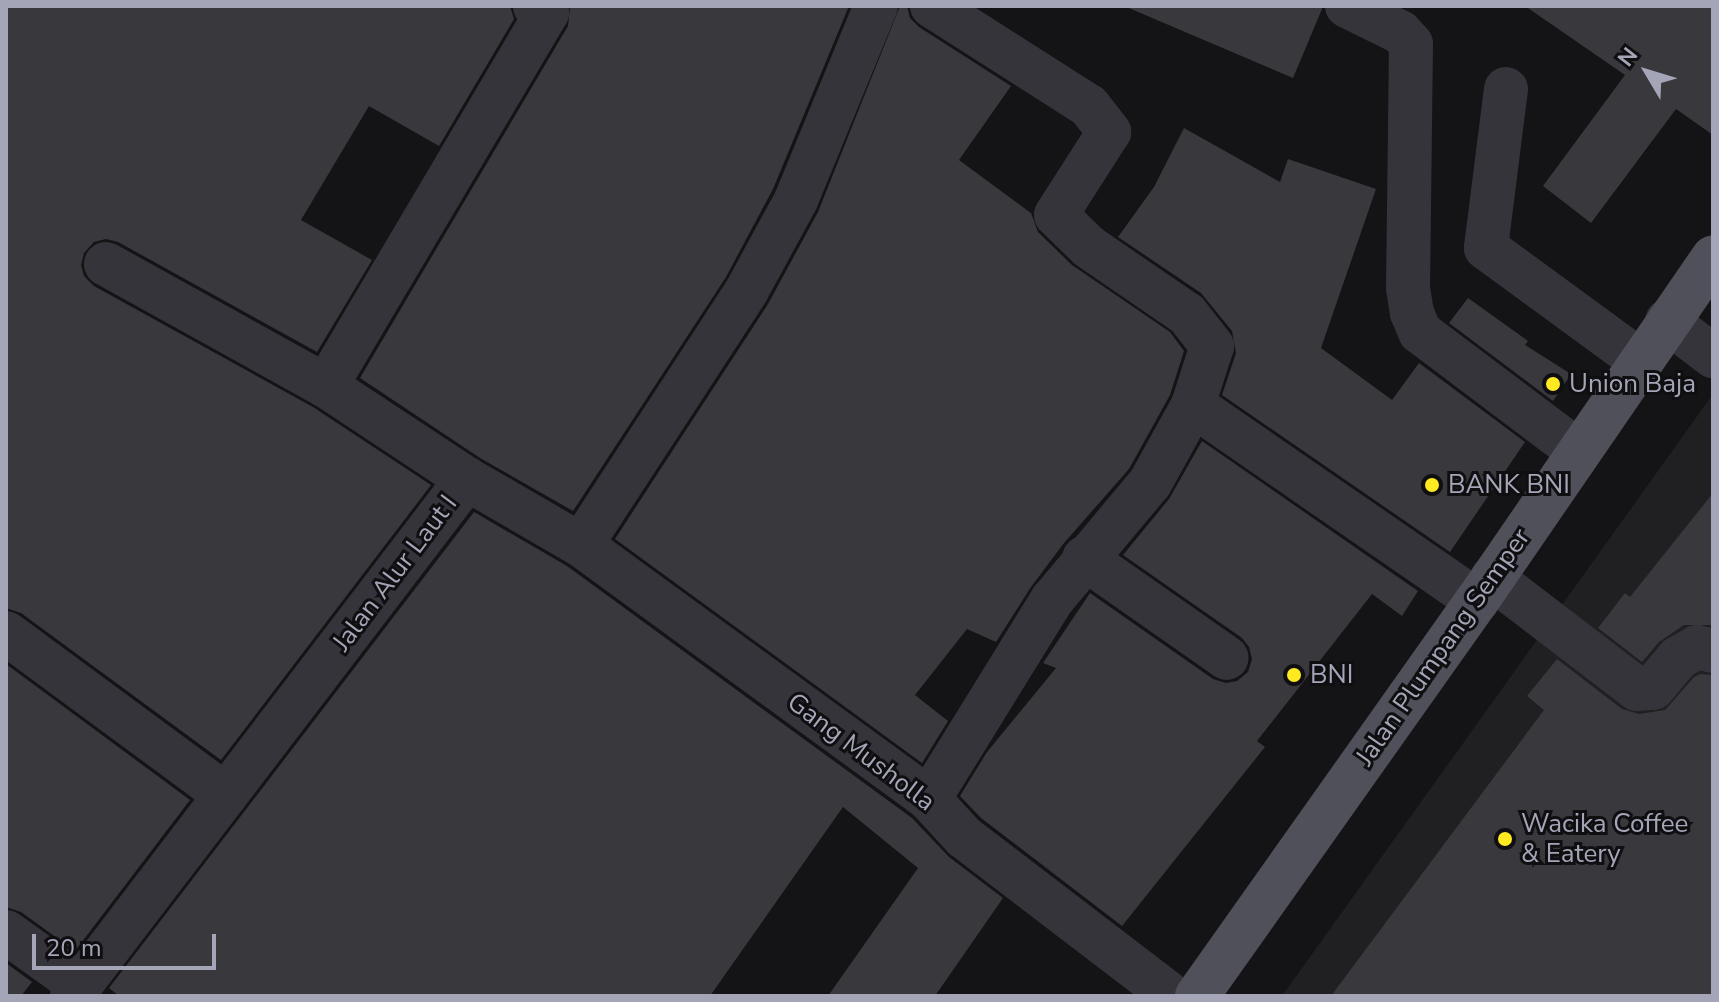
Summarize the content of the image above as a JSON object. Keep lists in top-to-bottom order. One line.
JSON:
{"streets":{"main road":["Jalan Plumpang Semper"],"street":["Jalan Alur Laut I","Gang Musholla"]},"crossings":[["Jalan Alur Laut I","Gang Musholla"]],"places":["Union Baja","BANK BNI","BNI","Wacika Coffee & Eatery"],"scale_bar":"20 m","north":"top left"}
